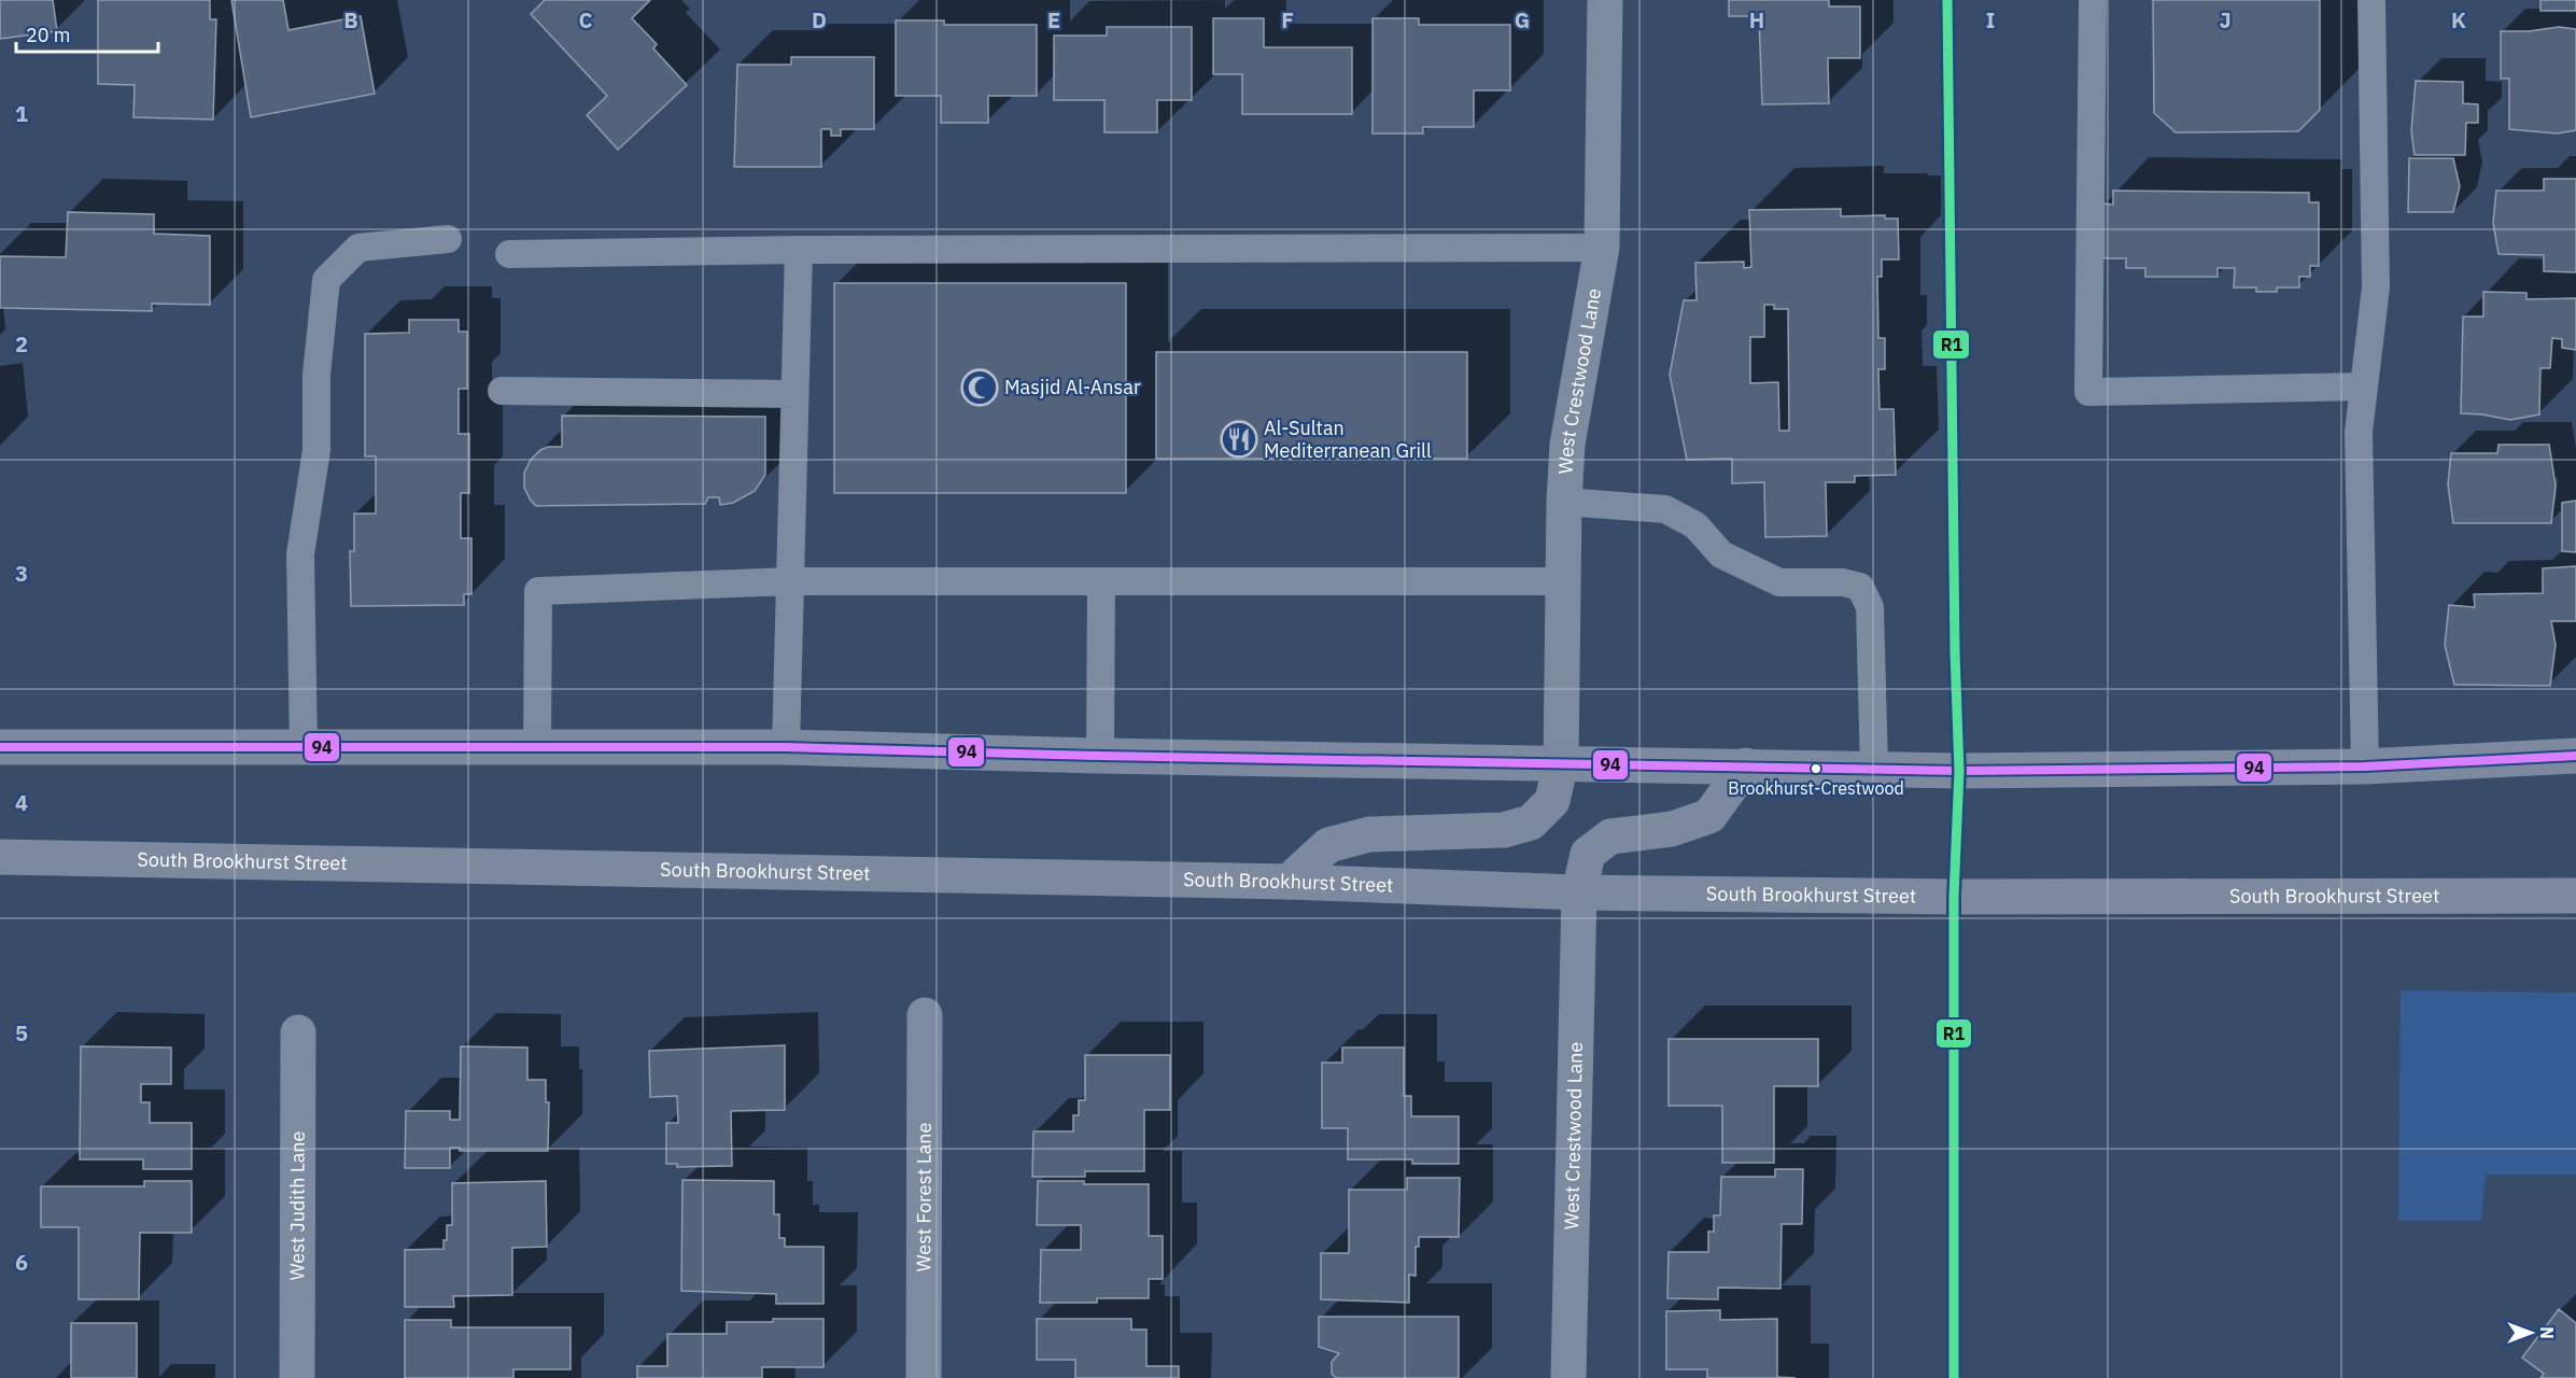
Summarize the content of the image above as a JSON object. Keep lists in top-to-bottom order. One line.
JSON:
{"streets":{"main road":["South Brookhurst Street"],"street":["West Crestwood Lane","West Forest Lane","West Judith Lane"]},"crossings":[["West Crestwood Lane","South Brookhurst Street"]],"places":{"mosque":["Masjid Al-Ansar"],"restaurant":["Al-Sultan Mediterranean Grill"],"other":["Brookhurst-Crestwood"]},"lines":["transit line R1","transit line 94"],"scale_bar":"20 m","north":"right","grid":{"columns":["B","C","D","E","F","G","H","I","J","K"],"rows":["1","2","3","4","5","6"]}}
